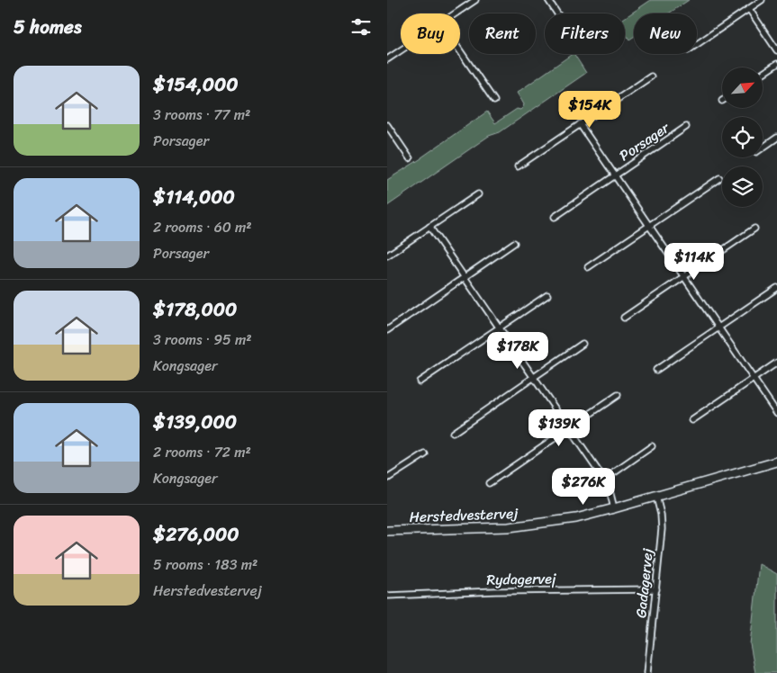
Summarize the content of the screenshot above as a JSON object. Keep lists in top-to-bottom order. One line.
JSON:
{"streets":{"street":["Porsager","Herstedvestervej","Rydagervej","Gadagervej"]},"crossings":[["Herstedvestervej","Gadagervej"],["Rydagervej","Gadagervej"]],"north":"top right","page":{"heading":"5 homes","chip":["Buy","Rent","Filters","New"],"list":[{"name":"$154,000","note":"3 rooms · 77 m² · Porsager"},{"name":"$114,000","note":"2 rooms · 60 m² · Porsager"},{"name":"$178,000","note":"3 rooms · 95 m² · Kongsager"},{"name":"$139,000","note":"2 rooms · 72 m² · Kongsager"},{"name":"$276,000","note":"5 rooms · 183 m² · Herstedvestervej"}],"price":["$154K","$114K","$178K","$139K","$276K"]}}
